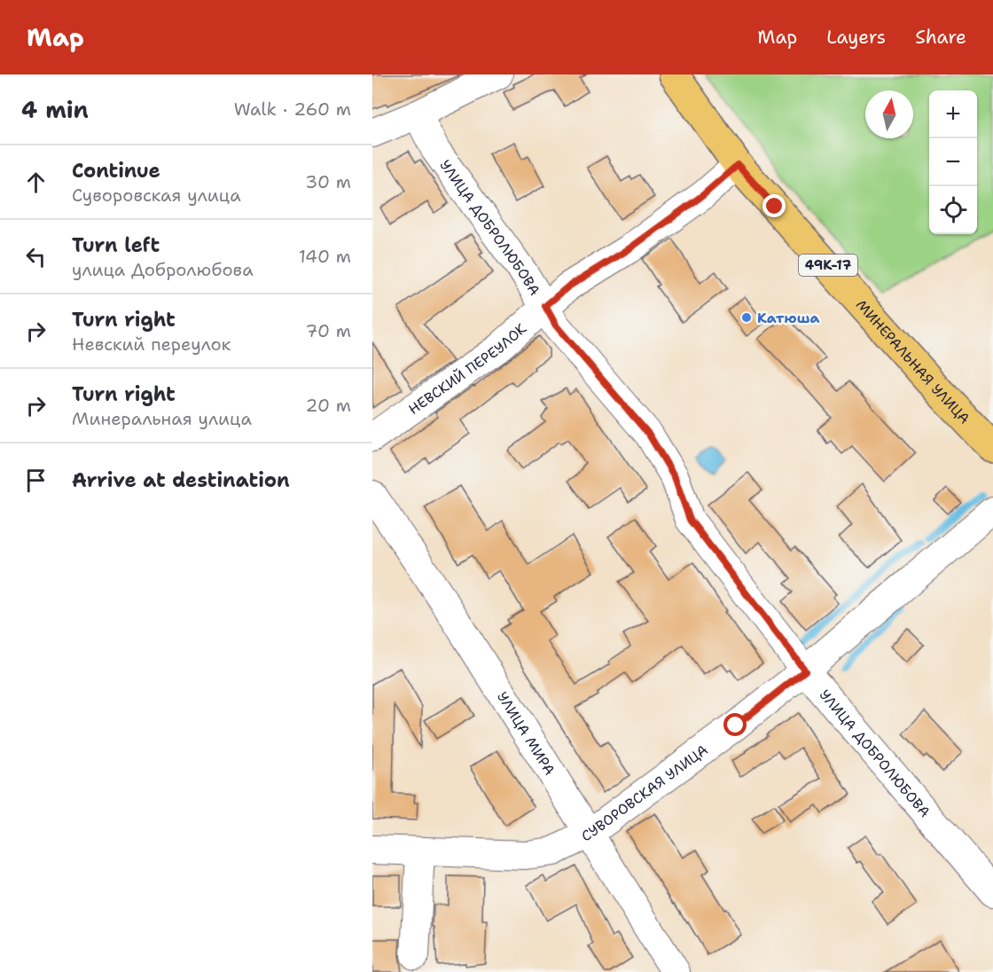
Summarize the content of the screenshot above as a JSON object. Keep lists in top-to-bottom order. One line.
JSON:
{"streets":{"main road":["49К-17","МИНЕРАЛЬНАЯ УЛИЦА"],"street":["УЛИЦА ДОБРОЛЮБОВА","НЕВСКИЙ ПЕРЕУЛОК","УЛИЦА МИРА","СУВОРОВСКАЯ УЛИЦА"]},"crossings":[["УЛИЦА ДОБРОЛЮБОВА","НЕВСКИЙ ПЕРЕУЛОК"],["УЛИЦА ДОБРОЛЮБОВА","СУВОРОВСКАЯ УЛИЦА"],["МИНЕРАЛЬНАЯ УЛИЦА","НЕВСКИЙ ПЕРЕУЛОК"],["УЛИЦА МИРА","СУВОРОВСКАЯ УЛИЦА"]],"places":["Катюша"],"north":"top","page":{"header":"Map","nav":["Map","Layers","Share"],"heading":["4 min","Walk · 260 m"],"map_buttons":["+","−"],"list":[["Continue","Суворовская улица","30 m"],["Turn left","улица Добролюбова","140 m"],["Turn right","Невский переулок","70 m"],["Turn right","Минеральная улица","20 m"],"Arrive at destination"]}}
